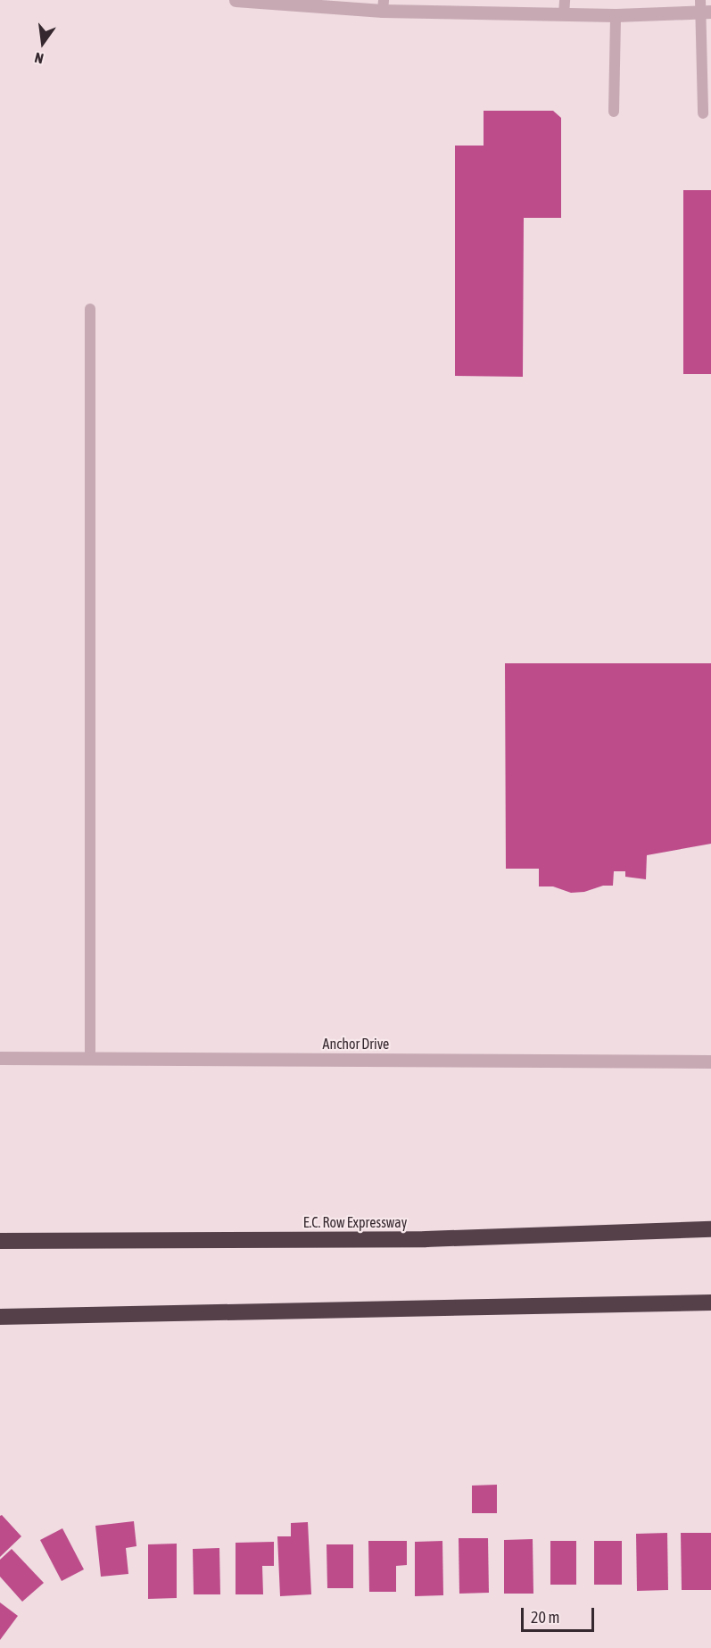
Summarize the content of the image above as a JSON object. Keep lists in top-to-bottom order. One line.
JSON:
{"streets":{"highway":["E.C. Row Expressway"],"street":["Anchor Drive"]},"scale_bar":"20 m","north":"bottom"}
